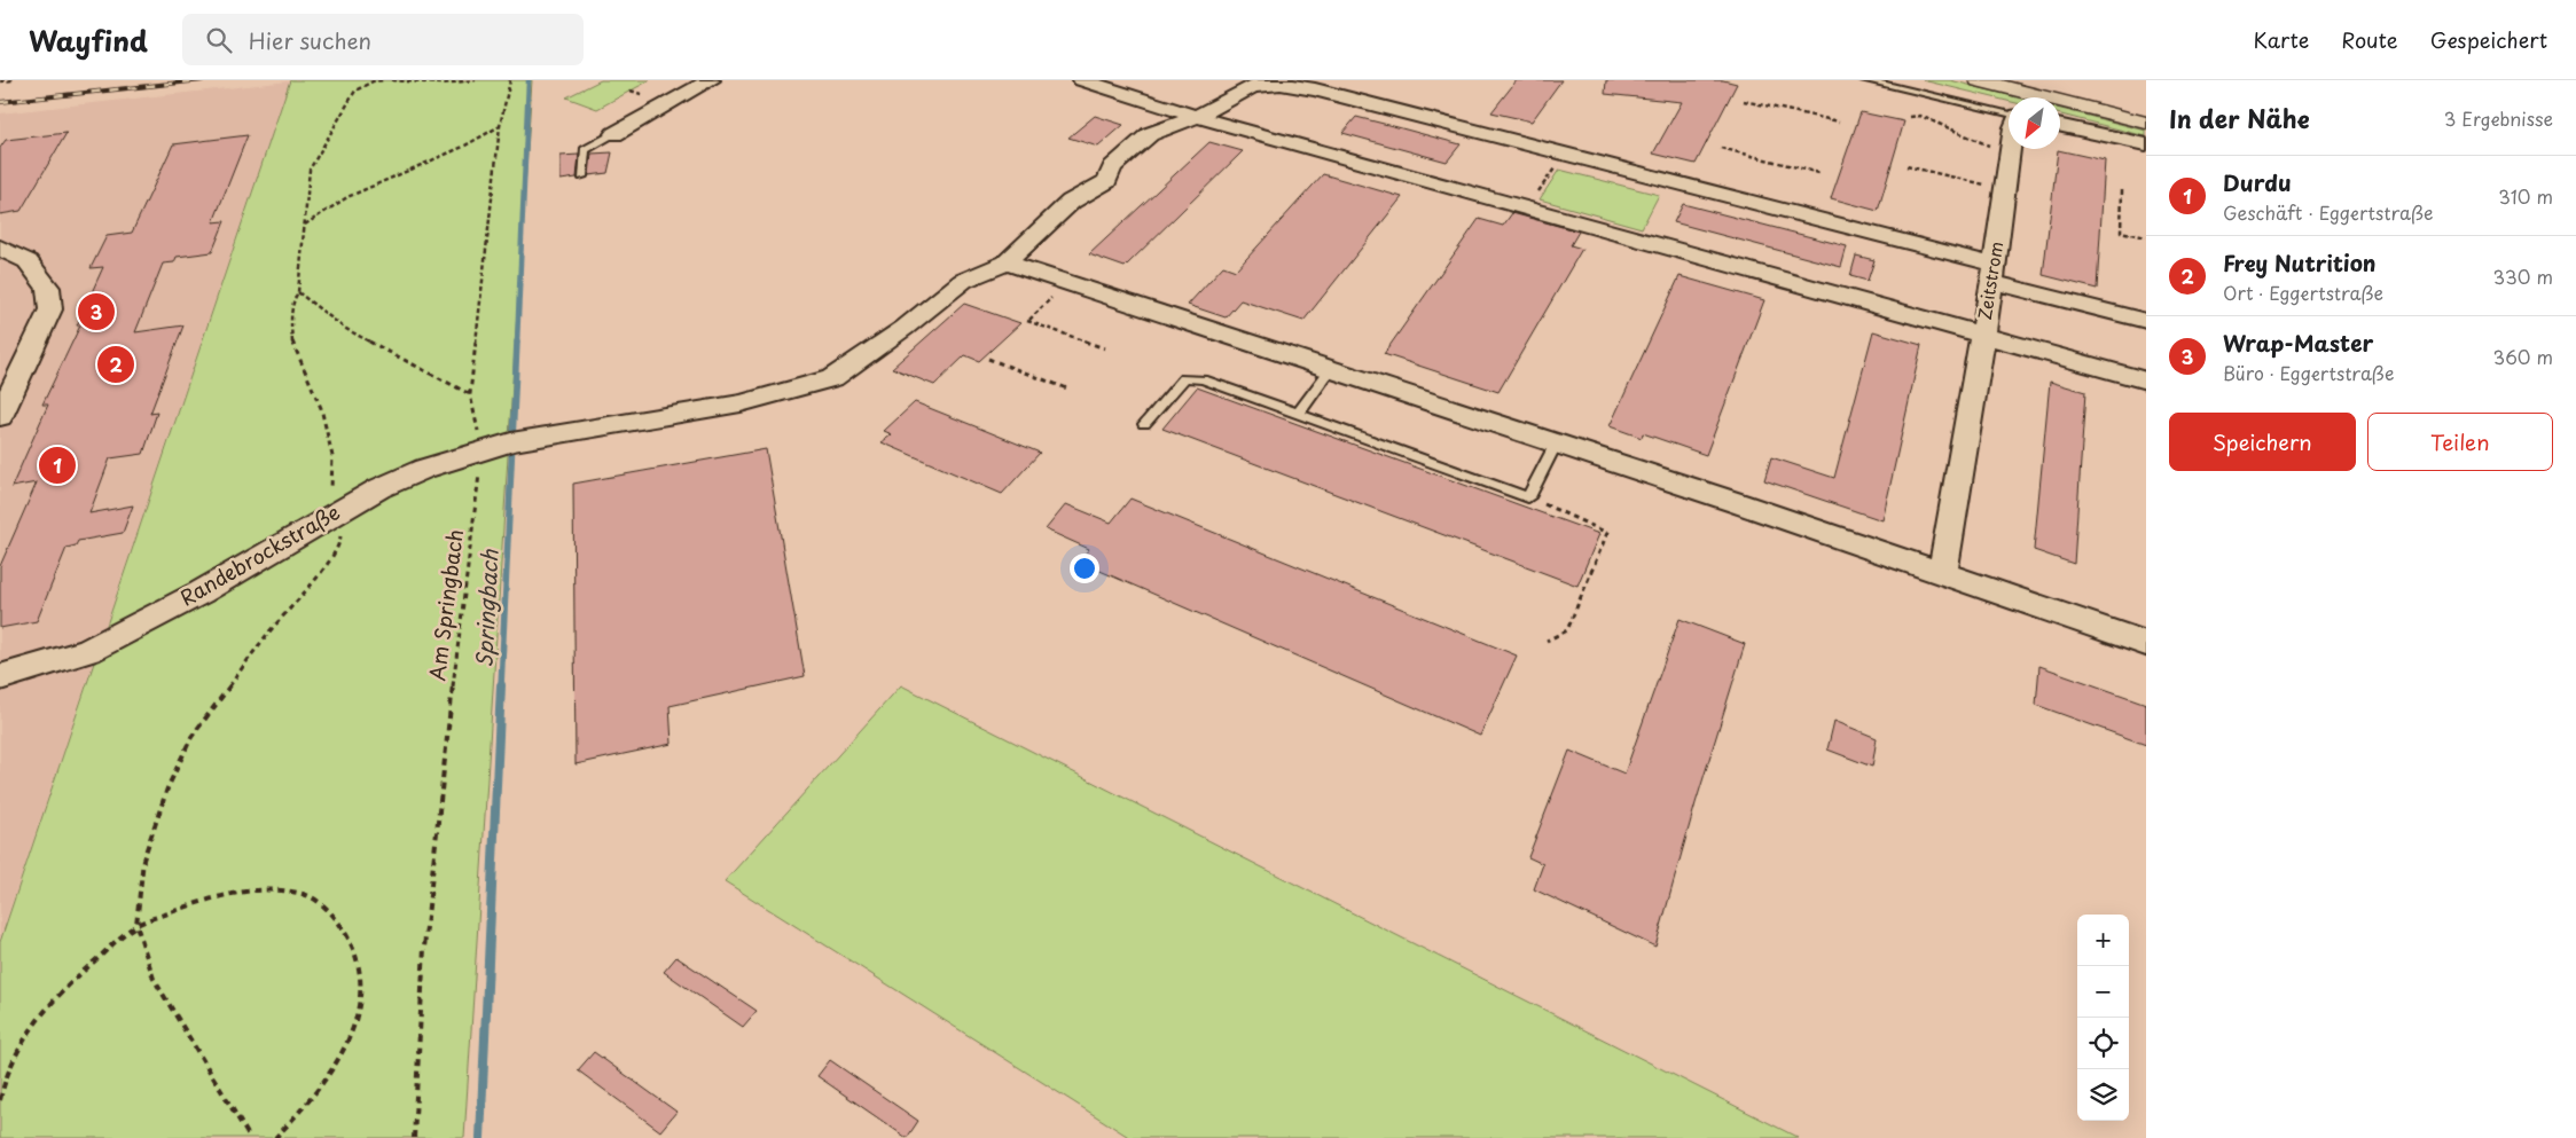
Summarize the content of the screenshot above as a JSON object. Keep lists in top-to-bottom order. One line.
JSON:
{"streets":{"street":["Zeitstrom","Randebrockstraße"],"path":["Am Springbach"]},"crossings":[["Randebrockstraße","Am Springbach"]],"water":["Springbach"],"north":"bottom left","page":{"header":"Wayfind","search":"Hier suchen","nav":["Karte","Route","Gespeichert"],"heading":["In der Nähe","3 Ergebnisse"],"list":[{"mark":"1","name":"Durdu","note":"Geschäft · Eggertstraße","value":"310 m"},{"mark":"2","name":"Frey Nutrition","note":"Ort · Eggertstraße","value":"330 m"},{"mark":"3","name":"Wrap-Master","note":"Büro · Eggertstraße","value":"360 m"}],"pins":["3","2","1"],"buttons":["Speichern","Teilen"],"map_buttons":["+","−"]}}
